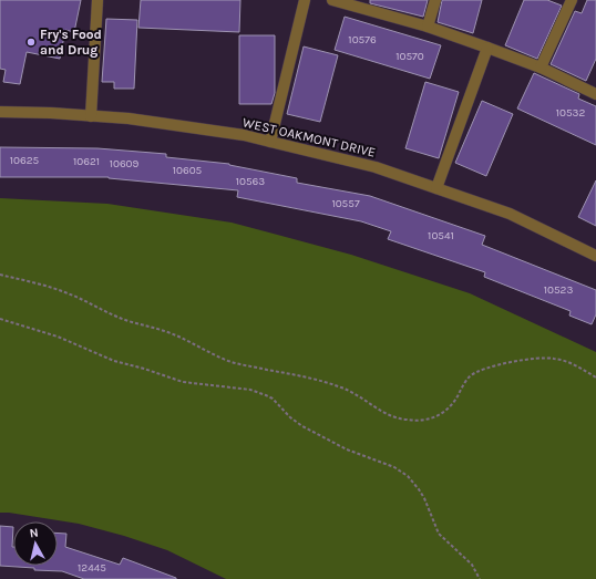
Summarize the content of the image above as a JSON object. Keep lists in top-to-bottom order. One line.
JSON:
{"streets":{"street":["WEST OAKMONT DRIVE"]},"places":["Fry's Food and Drug"],"house_numbers":["10576","10570","10532","10625","10621","10609","10605","10563","10557","10541","10523","12445"],"north":"top"}
